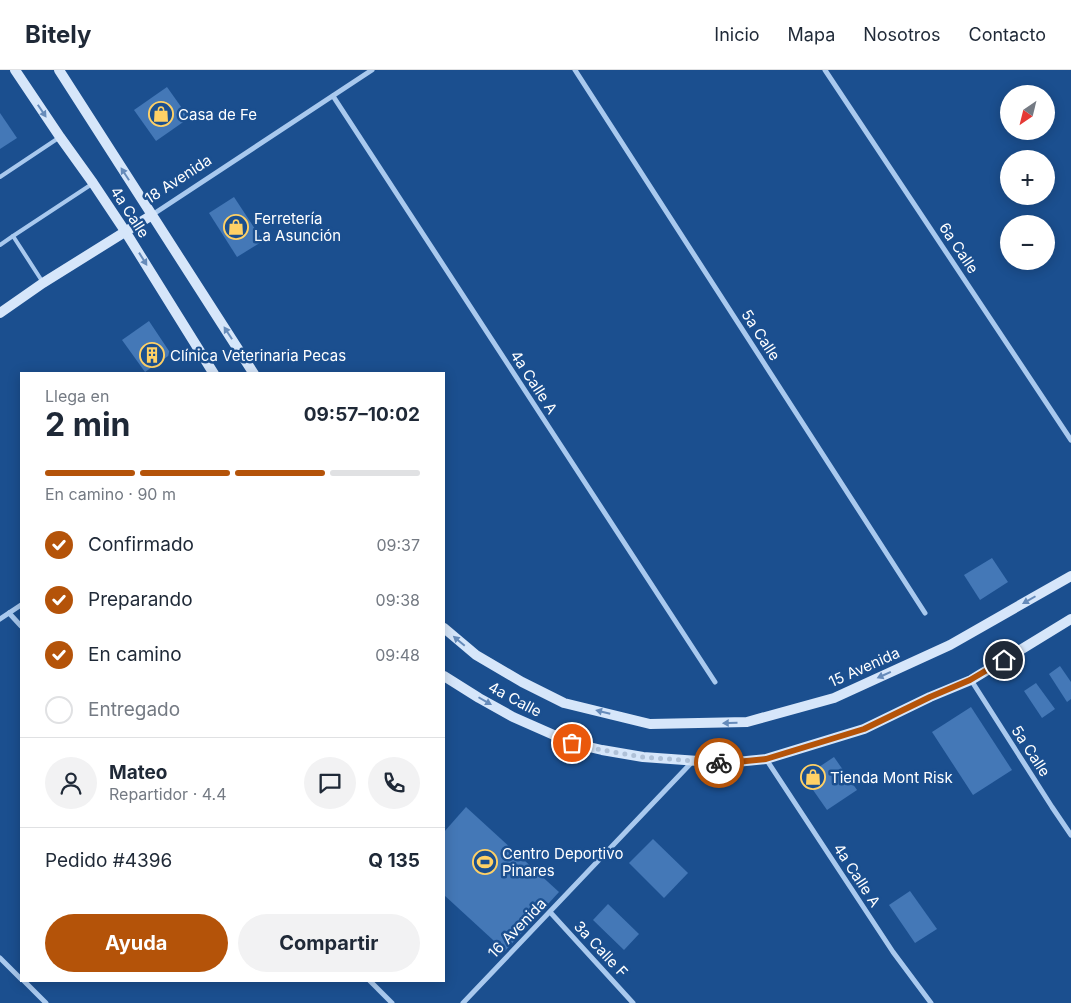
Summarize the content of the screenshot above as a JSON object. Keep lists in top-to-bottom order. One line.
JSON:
{"streets":{"main road":["18 Avenida","4a Calle","15 Avenida"],"street":["6a Calle","5a Calle","4a Calle A","16 Avenida","3a Calle F"]},"crossings":[["18 Avenida","4a Calle"],["18 Avenida","4a Calle A"],["4a Calle","15 Avenida"],["4a Calle","16 Avenida"],["16 Avenida","3a Calle F"]],"places":{"shop":["Casa de Fe","Ferretería La Asunción","Tienda Mont Risk"],"building":["Clínica Veterinaria Pecas"],"sports":["Centro Deportivo Pinares"]},"north":"bottom left","page":{"header":"Bitely","nav":["Inicio","Mapa","Nosotros","Contacto"],"map_buttons":["+","−"],"heading":["2 min","Llega en","09:57–10:02"],"panel":["Mateo","Repartidor · 4.4","Pedido #4396","Q 135"],"bar":"En camino · 90 m","list":[["Confirmado","09:37"],["Preparando","09:38"],["En camino","09:48"],"Entregado"],"buttons":["Ayuda","Compartir"]}}
